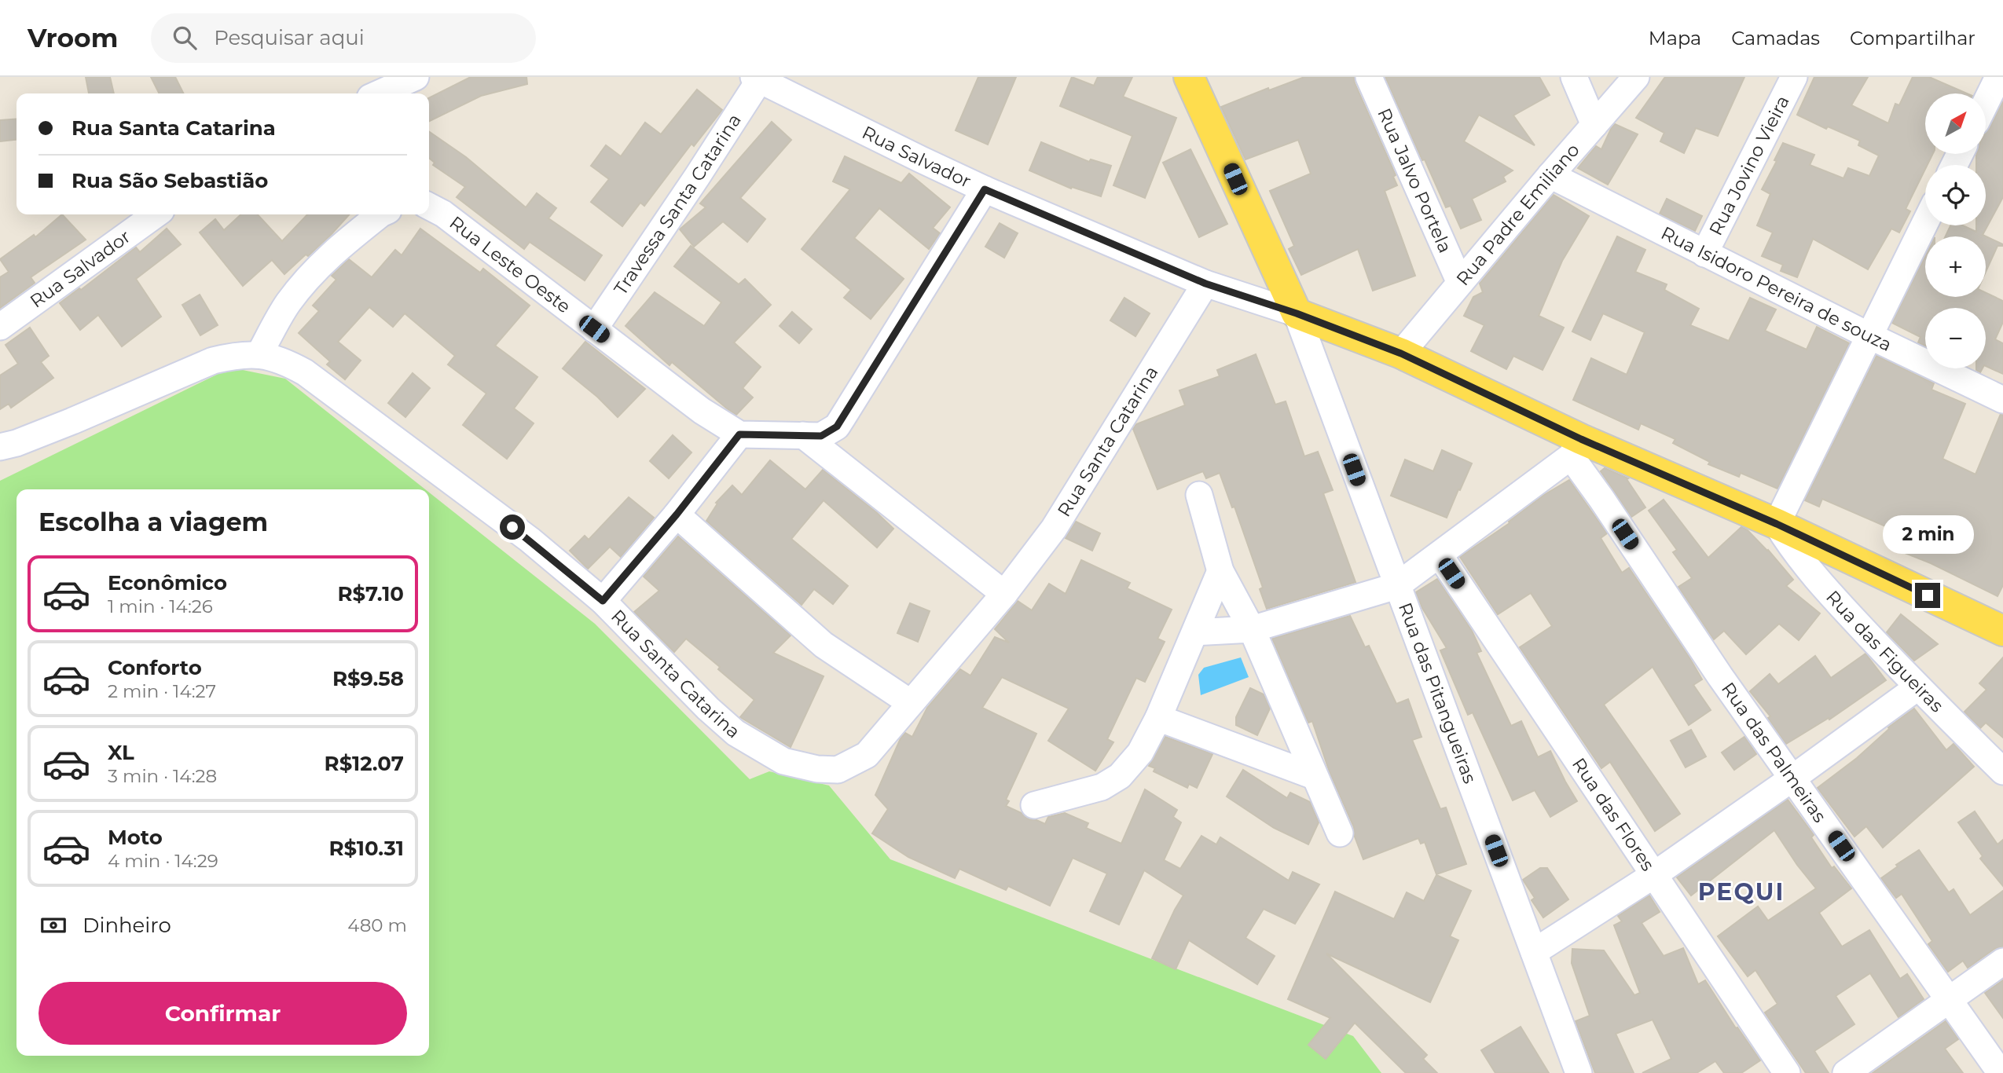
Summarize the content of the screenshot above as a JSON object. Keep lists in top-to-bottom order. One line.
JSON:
{"streets":{"street":["Rua Salvador","Rua Jovino Vieira","Rua Jalvo Portela","Travessa Santa Catarina","Rua Padre Emiliano","Rua Leste Oeste","Rua Isidoro Pereira de souza","Rua Santa Catarina","Rua das Figueiras","Rua das Pitangueiras","Rua das Palmeiras","Rua das Flores"]},"crossings":[["Rua Salvador","Travessa Santa Catarina"],["Rua Salvador","Rua Santa Catarina"],["Rua Salvador","Rua das Pitangueiras"],["Rua Jovino Vieira","Rua Isidoro Pereira de souza"],["Rua Jalvo Portela","Rua Padre Emiliano"],["Travessa Santa Catarina","Rua Leste Oeste"],["Rua Padre Emiliano","Rua Isidoro Pereira de souza"]],"districts":["PEQUI"],"north":"top right","page":{"header":"Vroom","search":"Pesquisar aqui","nav":["Mapa","Camadas","Compartilhar"],"map_buttons":["+","−"],"banner":["Rua Santa Catarina","Rua São Sebastião"],"heading":"Escolha a viagem","bubble":"2 min","list":[{"name":"Econômico","note":"1 min · 14:26","value":"R$7.10"},{"name":"Conforto","note":"2 min · 14:27","value":"R$9.58"},{"name":"XL","note":"3 min · 14:28","value":"R$12.07"},{"name":"Moto","note":"4 min · 14:29","value":"R$10.31"}],"pay":["Dinheiro","480 m"],"buttons":"Confirmar"}}
